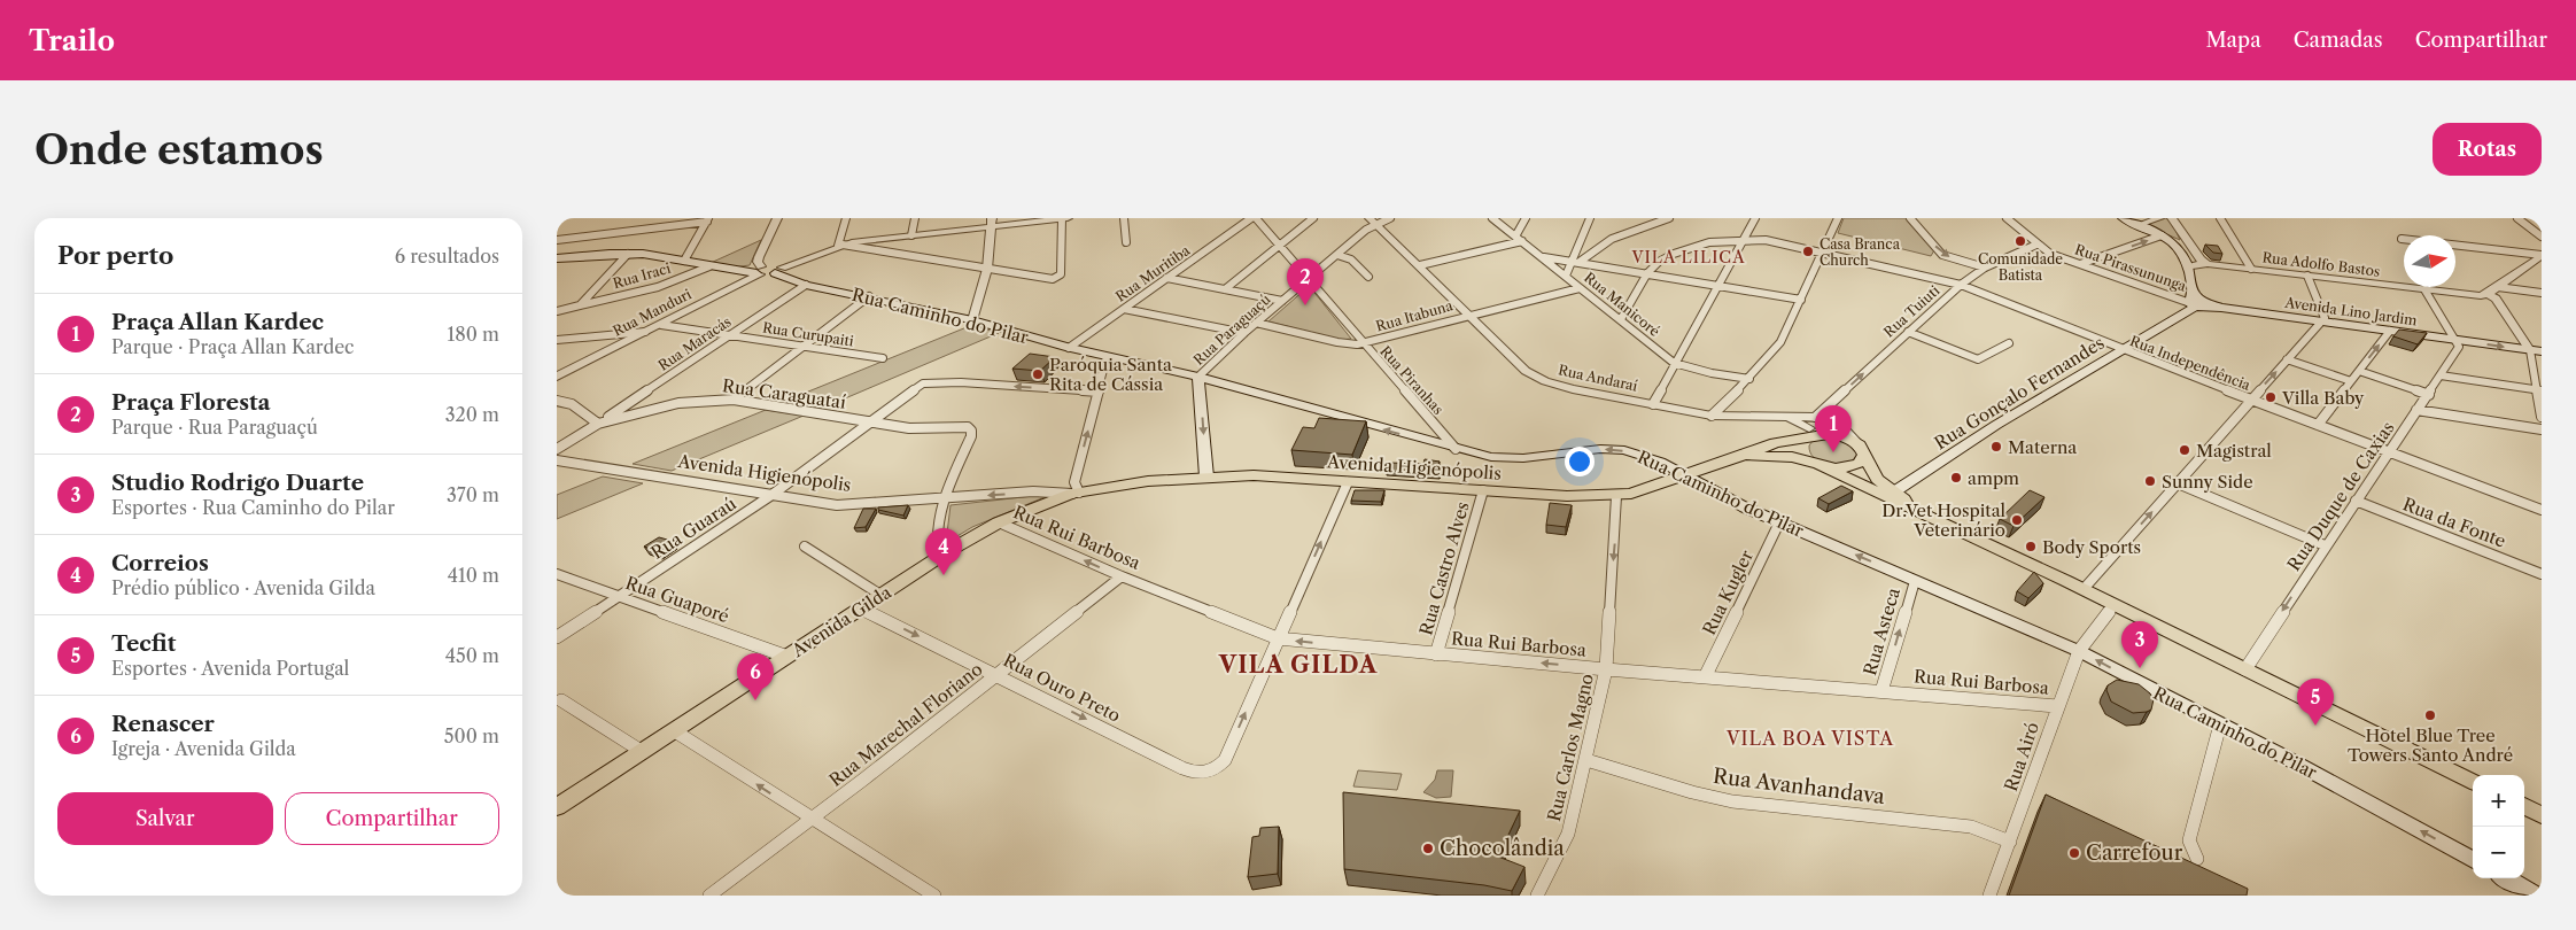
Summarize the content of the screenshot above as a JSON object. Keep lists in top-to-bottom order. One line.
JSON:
{"streets":{"main road":["Avenida Lino Jardim","Rua Caminho do Pilar","Rua Gonçalo Fernandes","Avenida Higienópolis","Avenida Gilda"],"street":["Rua Adolfo Bastos","Rua Pirassununga","Rua Muritiba","Rua Iraci","Rua Manicoré","Rua Tuiuti","Rua Manduri","Rua Itabuna","Rua Paraguaçú","Rua Curupaiti","Rua Maracás","Rua Independência","Rua Andaraí","Rua Piranhas","Rua Caraguataí","Rua Duque de Caxias","Rua da Fonte","Rua Guaraú","Rua Rui Barbosa","Rua Castro Alves","Rua Kugler","Rua Guaporé","Rua Asteca","Rua Ouro Preto","Rua Marechal Floriano","Rua Carlos Magno","Rua Airó","Rua Avanhandava"]},"crossings":[["Rua Pirassununga","Rua Tuiuti"],["Rua Pirassununga","Avenida Lino Jardim"],["Rua Pirassununga","Rua Gonçalo Fernandes"],["Rua Muritiba","Rua Caminho do Pilar"],["Rua Manicoré","Rua Itabuna"],["Rua Manicoré","Rua Independência"],["Rua Tuiuti","Rua Independência"],["Rua Tuiuti","Rua Andaraí"],["Avenida Lino Jardim","Rua Gonçalo Fernandes"],["Avenida Lino Jardim","Rua Duque de Caxias"],["Rua Manduri","Rua Curupaiti"],["Rua Caminho do Pilar","Rua Paraguaçú"],["Rua Caminho do Pilar","Rua Maracás"],["Rua Caminho do Pilar","Rua Piranhas"],["Rua Caminho do Pilar","Avenida Higienópolis"],["Rua Caminho do Pilar","Rua Kugler"],["Rua Caminho do Pilar","Rua Asteca"],["Rua Caminho do Pilar","Rua Airó"],["Rua Itabuna","Rua Paraguaçú"],["Rua Itabuna","Rua Andaraí"],["Rua Itabuna","Rua Piranhas"],["Rua Paraguaçú","Rua Andaraí"],["Rua Paraguaçú","Rua Piranhas"],["Rua Curupaiti","Rua Maracás"],["Rua Maracás","Rua Caraguataí"],["Rua Independência","Rua Gonçalo Fernandes"],["Rua Independência","Rua Duque de Caxias"],["Rua Andaraí","Avenida Higienópolis"],["Rua Caraguataí","Avenida Higienópolis"],["Rua Caraguataí","Rua Guaraú"],["Avenida Higienópolis","Rua Guaraú"],["Avenida Higienópolis","Rua Castro Alves"],["Avenida Higienópolis","Avenida Gilda"],["Avenida Higienópolis","Rua Carlos Magno"],["Rua Duque de Caxias","Rua da Fonte"],["Rua Guaraú","Rua Guaporé"],["Rua Rui Barbosa","Rua Castro Alves"],["Rua Rui Barbosa","Rua Kugler"],["Rua Rui Barbosa","Avenida Gilda"],["Rua Rui Barbosa","Rua Asteca"],["Rua Rui Barbosa","Rua Ouro Preto"],["Rua Rui Barbosa","Rua Marechal Floriano"],["Rua Rui Barbosa","Rua Carlos Magno"],["Rua Rui Barbosa","Rua Airó"],["Rua Guaporé","Avenida Gilda"],["Avenida Gilda","Rua Ouro Preto"],["Rua Ouro Preto","Rua Marechal Floriano"],["Rua Carlos Magno","Rua Avanhandava"],["Rua Airó","Rua Avanhandava"]],"one_way":["Rua Duque de Caxias","Rua Rui Barbosa","Rua Asteca","Rua Carlos Magno"],"districts":["VILA LILICA","VILA GILDA","VILA BOA VISTA"],"places":["Comunidade Batista","Casa Branca Church","Paróquia Santa Rita de Cássia","Villa Baby","Materna","Magistral","ampm","Sunny Side","Dr.Vet Hospital Veterinário","Body Sports","Hotel Blue Tree Towers Santo André","Chocolândia","Carrefour"],"north":"right","page":{"header":"Trailo","nav":["Mapa","Camadas","Compartilhar"],"buttons":["Rotas",["Salvar","Compartilhar"]],"title":"Onde estamos","heading":["Por perto","6 resultados"],"pins":["2","1","4","3","6","5"],"list":[{"mark":"1","name":"Praça Allan Kardec","note":"Parque · Praça Allan Kardec","value":"180 m"},{"mark":"2","name":"Praça Floresta","note":"Parque · Rua Paraguaçú","value":"320 m"},{"mark":"3","name":"Studio Rodrigo Duarte","note":"Esportes · Rua Caminho do Pilar","value":"370 m"},{"mark":"4","name":"Correios","note":"Prédio público · Avenida Gilda","value":"410 m"},{"mark":"5","name":"Tecfit","note":"Esportes · Avenida Portugal","value":"450 m"},{"mark":"6","name":"Renascer","note":"Igreja · Avenida Gilda","value":"500 m"}],"map_buttons":["+","−"]}}
